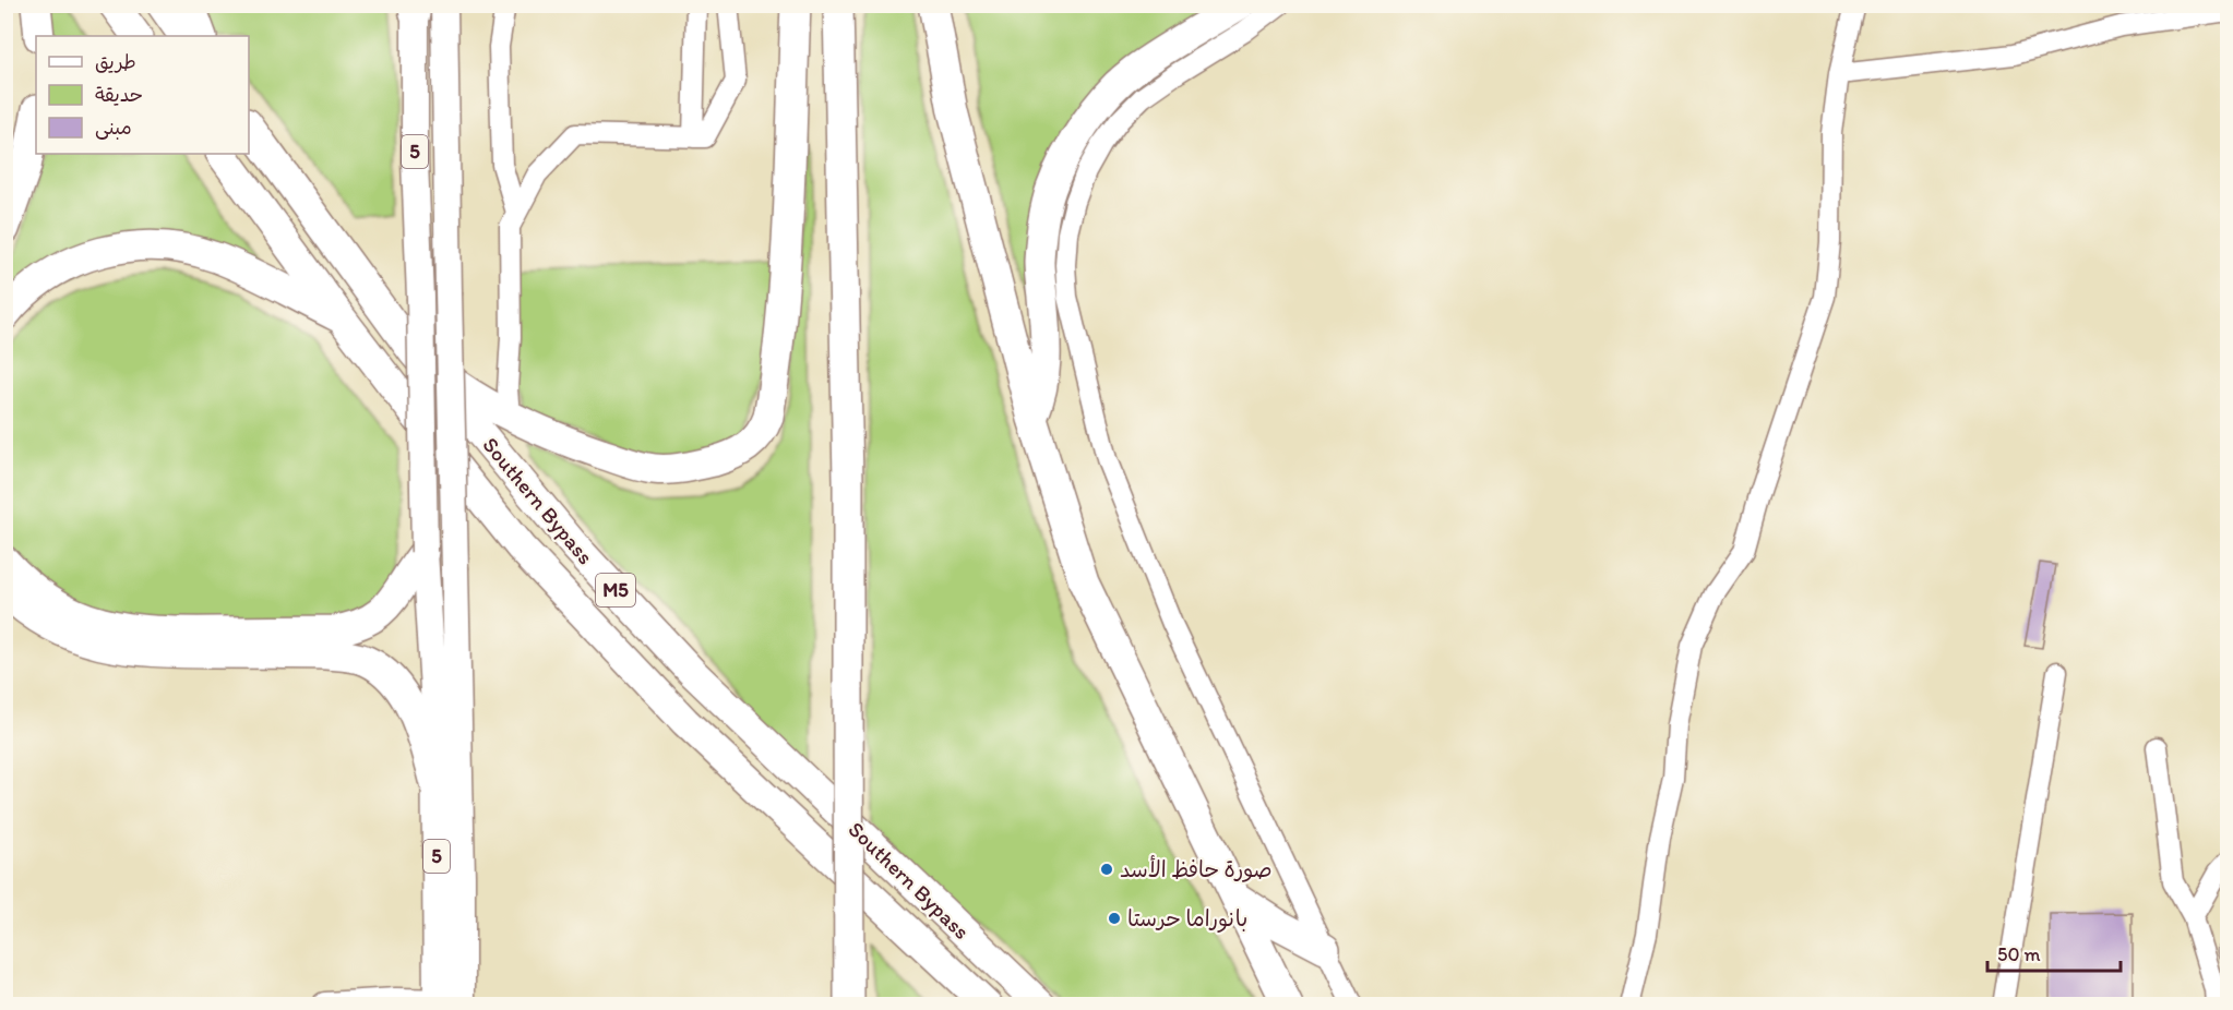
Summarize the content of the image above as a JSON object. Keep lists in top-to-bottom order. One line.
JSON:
{"streets":{"highway":["Southern Bypass","M5"],"main road":["5"]},"places":["صورة حافظ الأسد","بانوراما حرستا"],"legend":["طريق","حديقة","مبنى"],"scale_bar":"50 m"}
